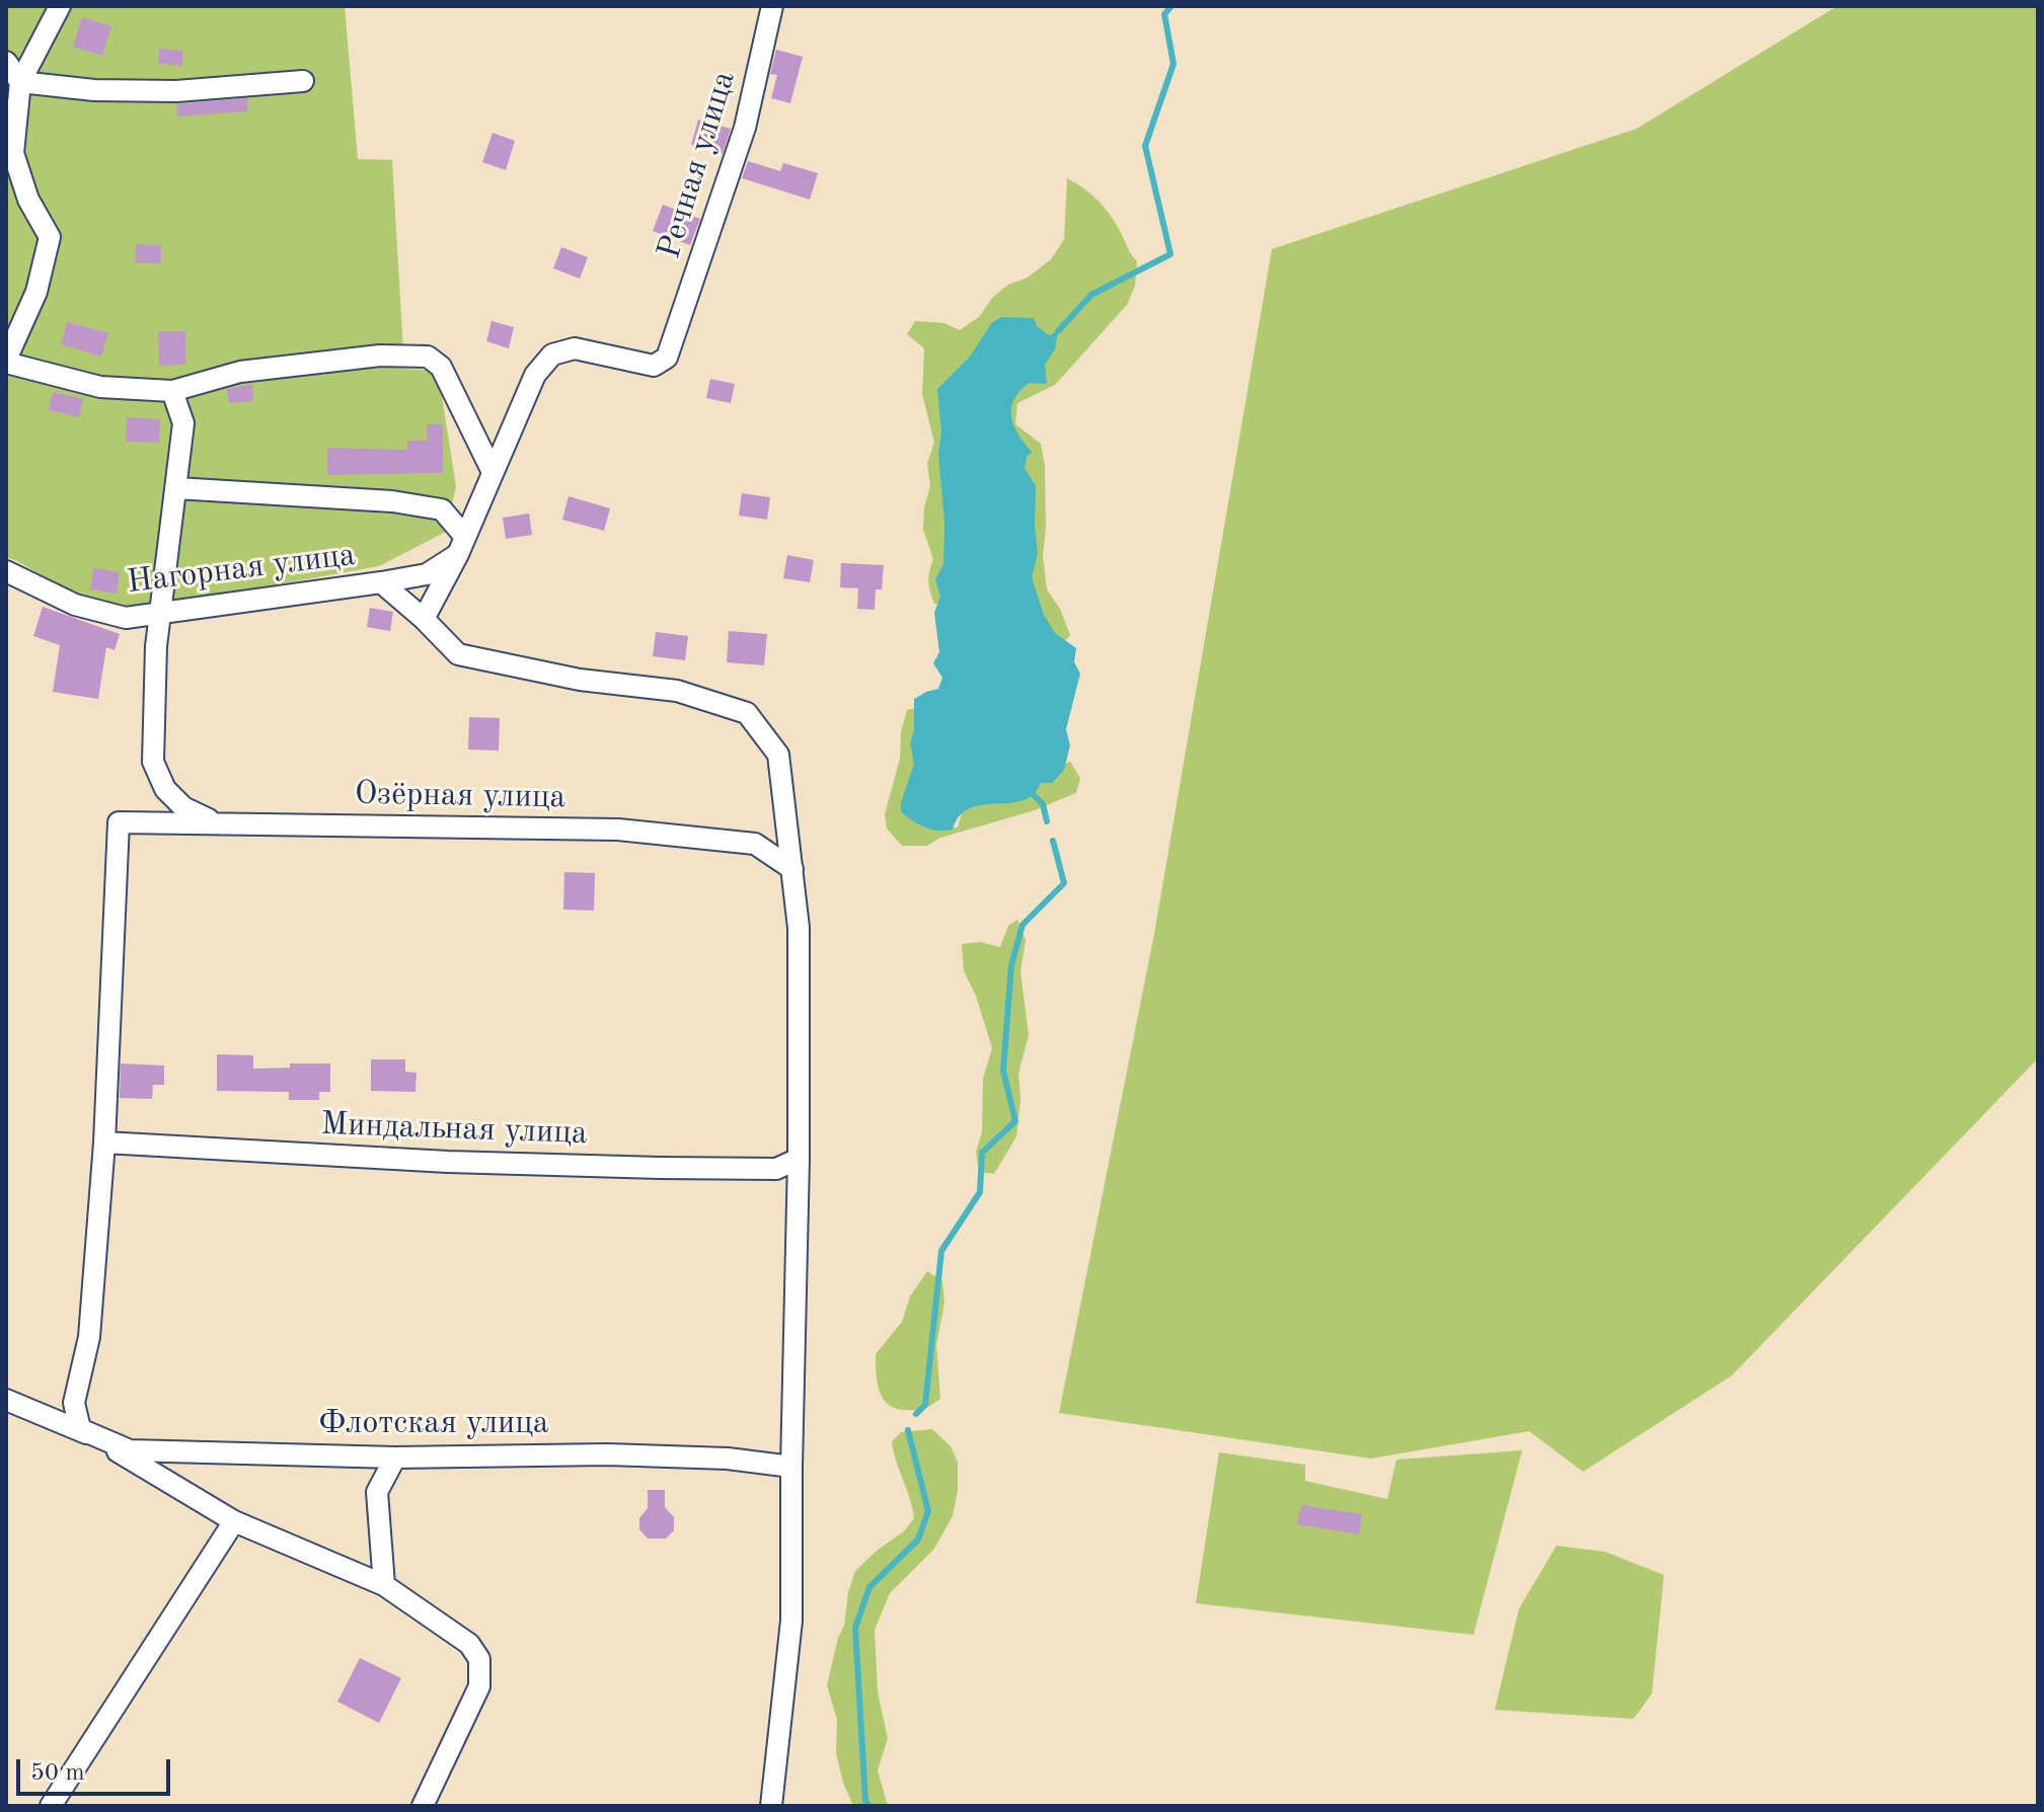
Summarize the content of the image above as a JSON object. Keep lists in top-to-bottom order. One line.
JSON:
{"streets":{"street":["Речная улица","Нагорная улица","Озёрная улица","Миндальная улица","Флотская улица"]},"crossings":[["Нагорная улица","Озёрная улица"],["Озёрная улица","Миндальная улица"]],"scale_bar":"50 m"}
